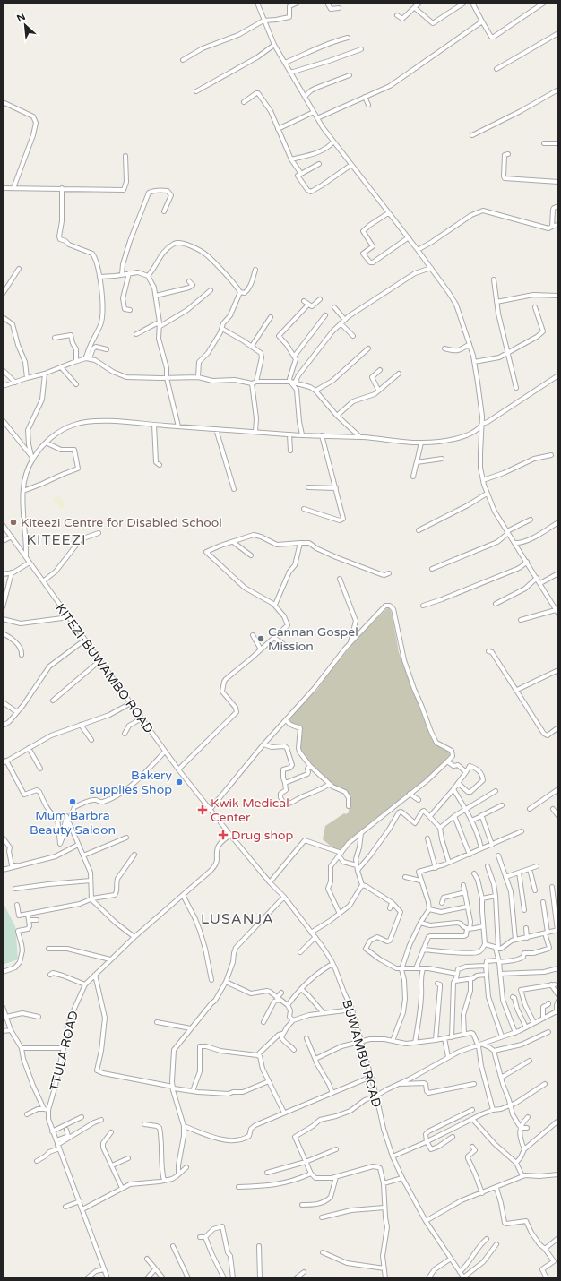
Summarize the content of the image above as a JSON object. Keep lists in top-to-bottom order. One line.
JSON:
{"streets":{"street":["KITEZI-BUWAMBO ROAD","TTULA ROAD","BUWAMBU ROAD"]},"crossings":[["KITEZI-BUWAMBO ROAD","BUWAMBU ROAD"],["TTULA ROAD","BUWAMBU ROAD"]],"districts":["KITEEZI","LUSANJA"],"places":{"other":["Kiteezi Centre for Disabled School","Cannan Gospel Mission","Bakery supplies Shop","Mum Barbra Beauty Saloon"],"health":["Kwik Medical Center","Drug shop"]},"north":"top left"}
